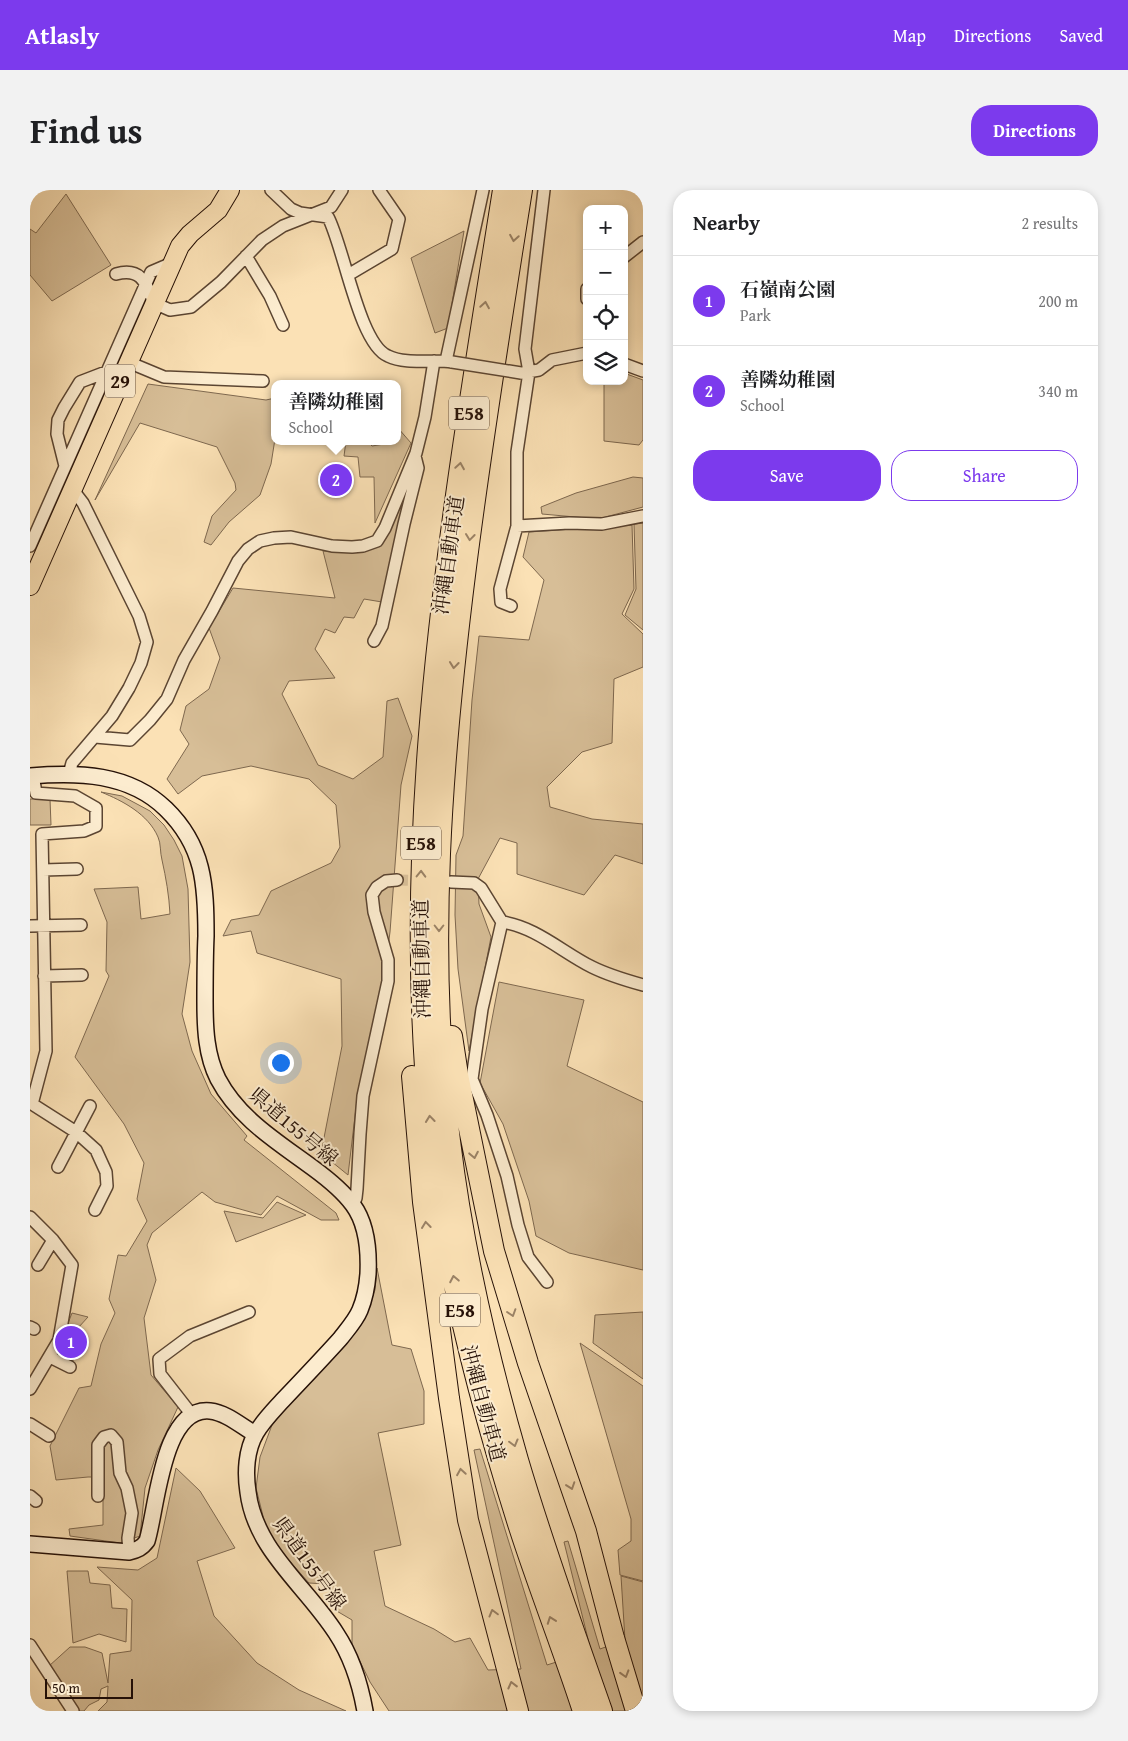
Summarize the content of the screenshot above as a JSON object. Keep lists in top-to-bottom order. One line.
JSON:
{"streets":{"highway":["E58","沖縄自動車道"],"main road":["29","県道155号線"]},"scale_bar":"50 m","page":{"header":"Atlasly","nav":["Map","Directions","Saved"],"title":"Find us","buttons":["Directions",["Save","Share"]],"heading":["Nearby","2 results"],"map_buttons":["+","−"],"list":[{"mark":"1","name":"石嶺南公園","note":"Park","value":"200 m"},{"mark":"2","name":"善隣幼稚園","note":"School","value":"340 m"}],"popup":["善隣幼稚園","School"],"pins":["2","1"],"scale":"50 m"}}
